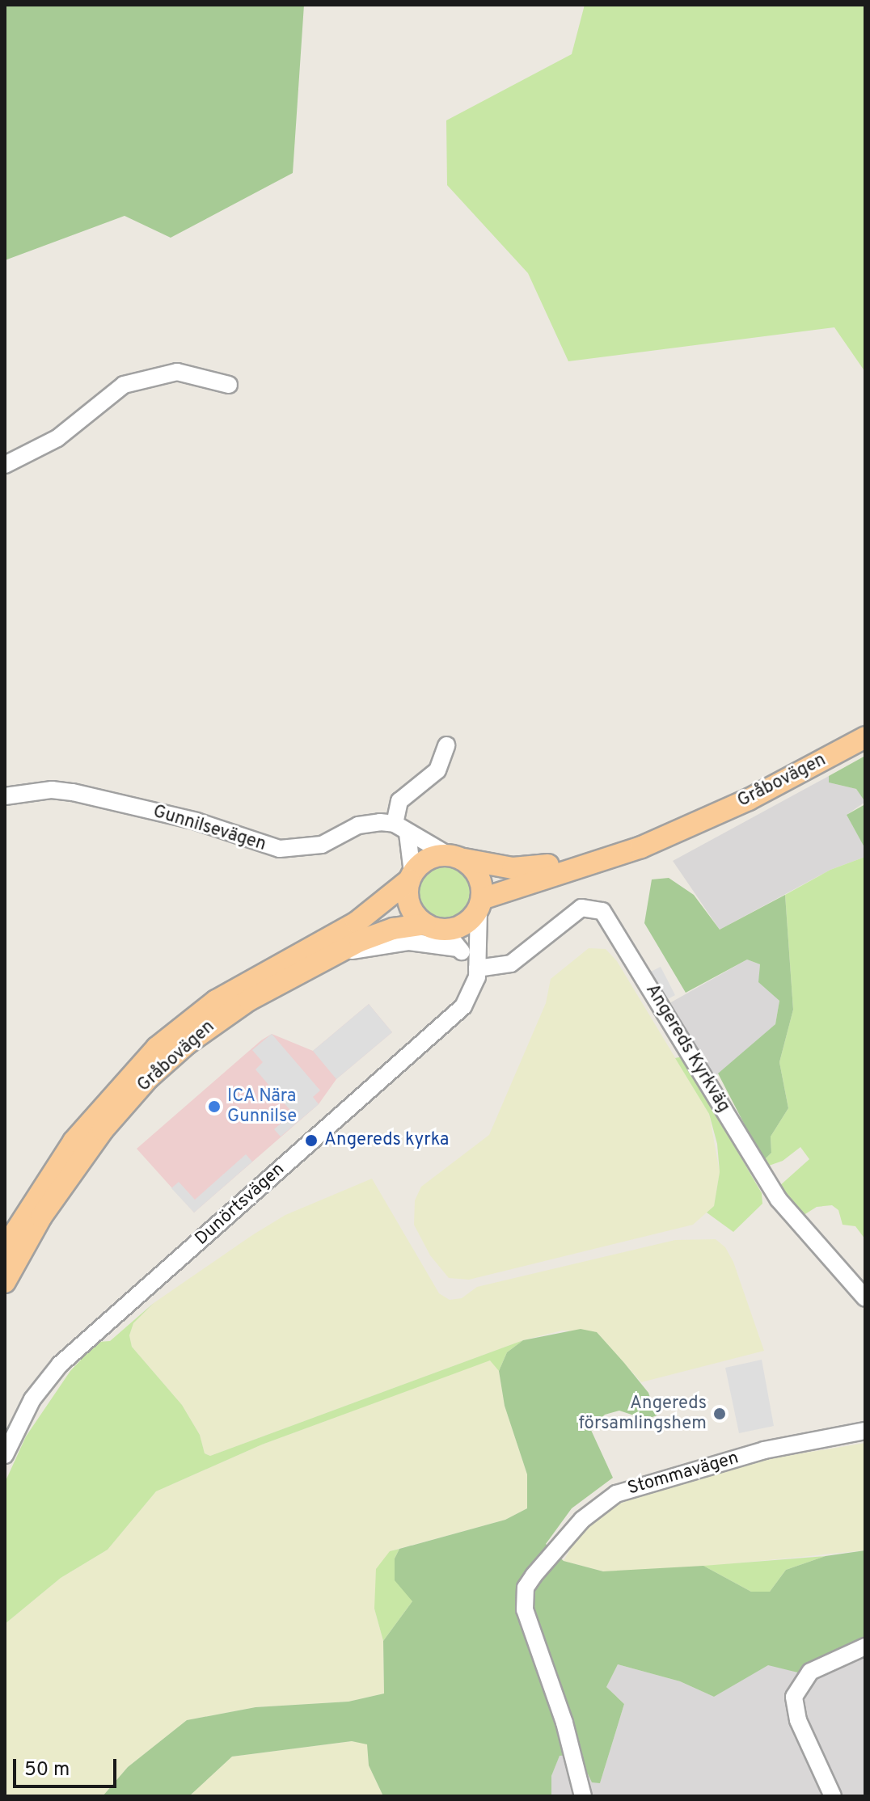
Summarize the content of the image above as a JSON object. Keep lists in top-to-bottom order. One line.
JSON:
{"streets":{"main road":["Gråbovägen"],"street":["Gunnilsevägen","Angereds Kyrkväg","Dunörtsvägen","Stommavägen"]},"crossings":[["Gråbovägen","Gunnilsevägen"],["Gråbovägen","Dunörtsvägen"],["Gunnilsevägen","Dunörtsvägen"],["Angereds Kyrkväg","Dunörtsvägen"]],"places":["ICA Nära Gunnilse","Angereds kyrka","Angereds församlingshem"],"scale_bar":"50 m"}
